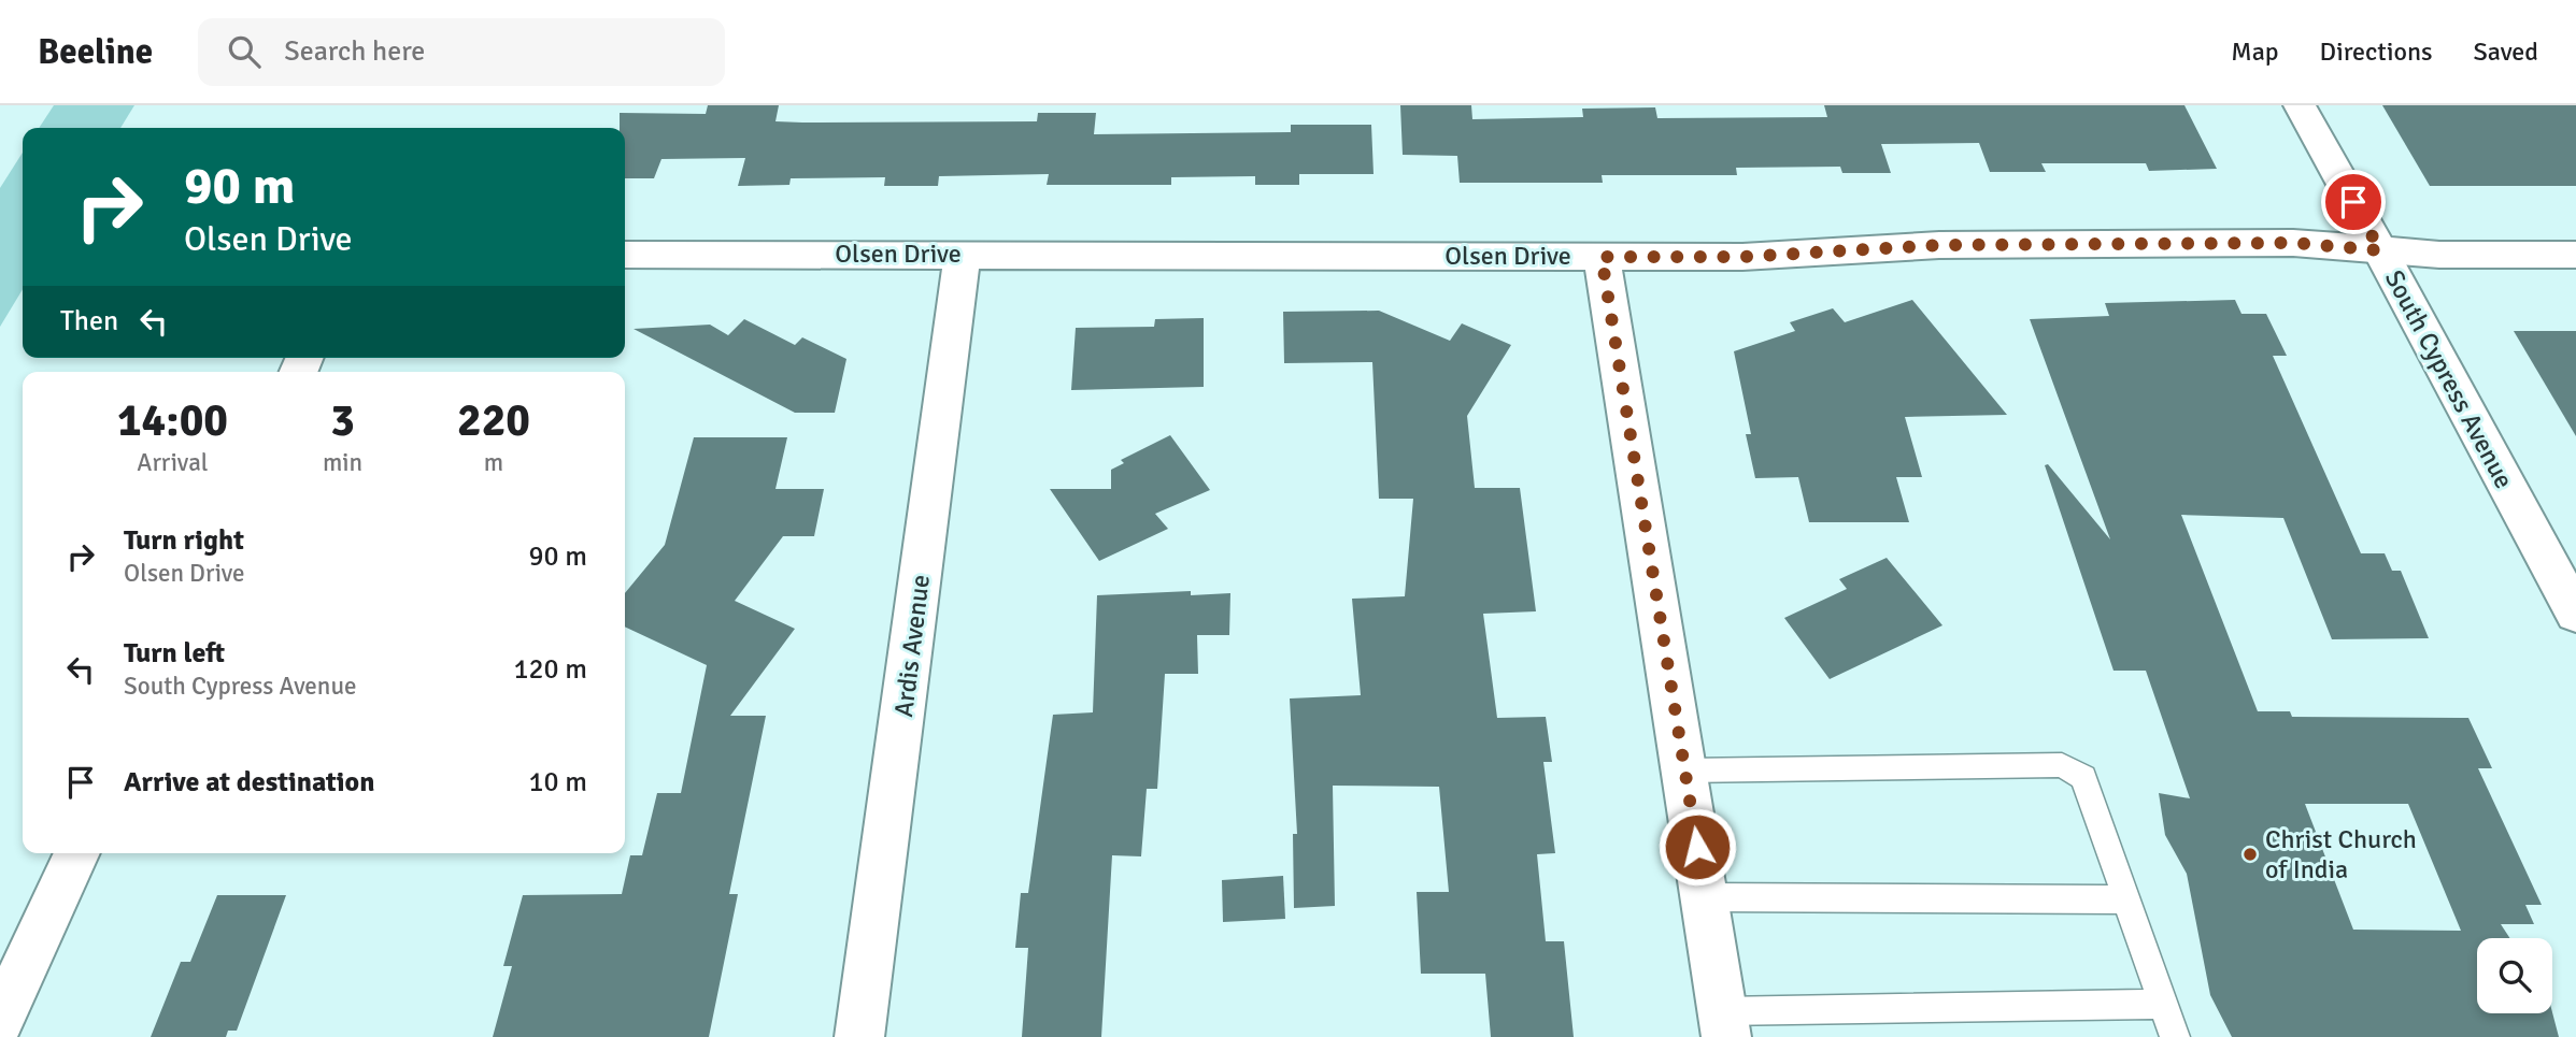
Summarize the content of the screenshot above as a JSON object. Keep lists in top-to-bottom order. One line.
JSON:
{"streets":{"street":["Olsen Drive","South Cypress Avenue","Ardis Avenue"]},"crossings":[["Olsen Drive","South Cypress Avenue"],["Olsen Drive","Ardis Avenue"]],"places":["Christ Church of India"],"page":{"header":"Beeline","search":"Search here","nav":["Map","Directions","Saved"],"turn":["90 m","Olsen Drive"],"then":"Then","eta":["14:00","Arrival","3","min","220","m"],"list":[{"name":"Turn right","note":"Olsen Drive","value":"90 m"},{"name":"Turn left","note":"South Cypress Avenue","value":"120 m"},{"name":"Arrive at destination","value":"10 m"}]}}
